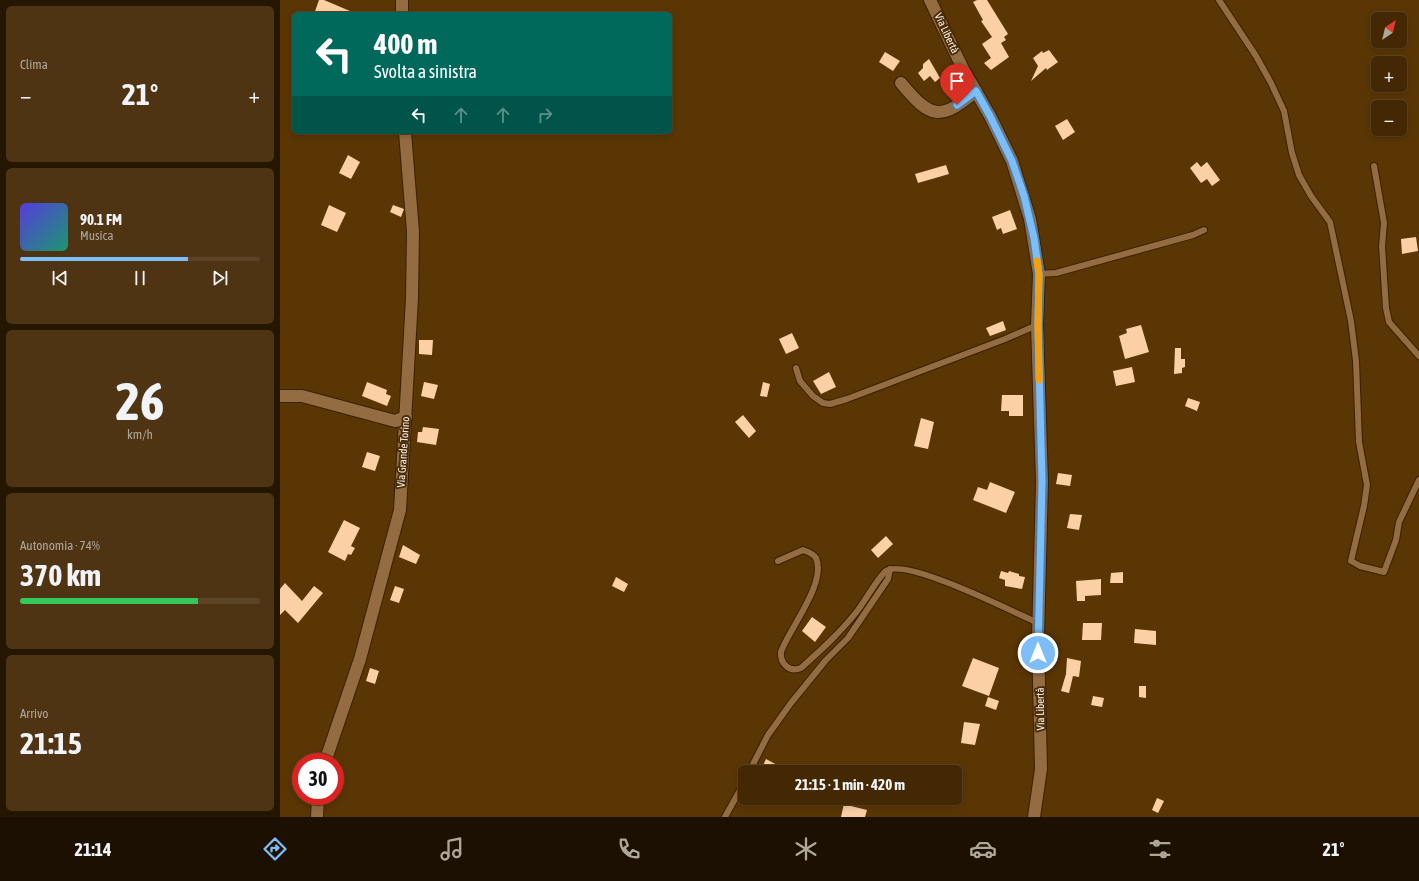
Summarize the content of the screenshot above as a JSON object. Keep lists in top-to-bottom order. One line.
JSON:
{"streets":{"street":["Via Libertà","Via Grande Torino"]},"north":"top right","page":{"tile":["Clima",["26","km/h"],["Autonomia · 74%","370 km"],["Arrivo","21:15"]],"map_buttons":["+","−"],"turn":["400 m","Svolta a sinistra"],"heat":["−","21°","+"],"song":["90.1 FM","Musica"],"limit":"30","trip":"21:15 · 1 min · 420 m","tabs":["21:14","21°"]}}
